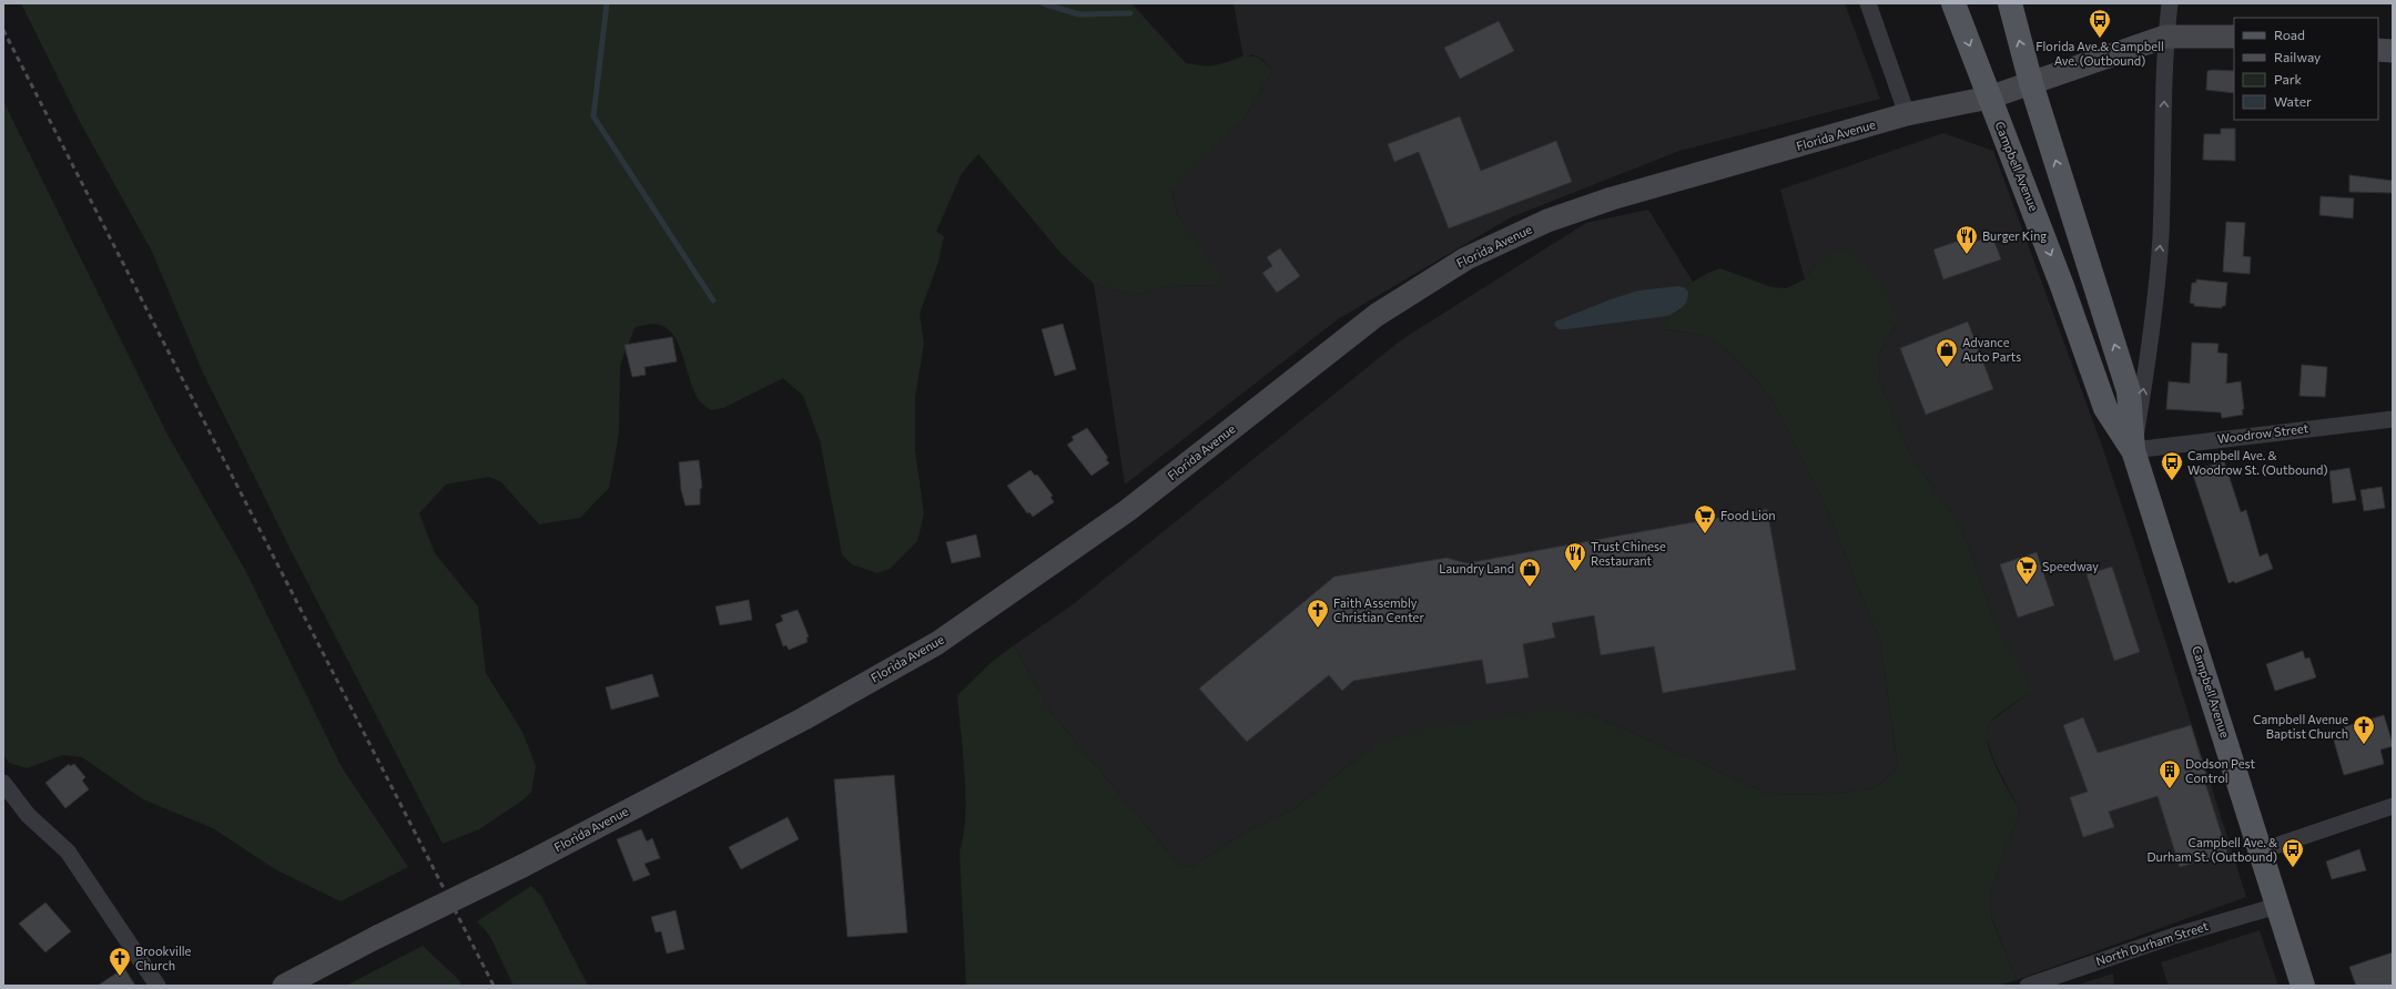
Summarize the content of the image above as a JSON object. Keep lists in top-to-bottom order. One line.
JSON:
{"streets":{"main road":["Florida Avenue","Campbell Avenue"],"street":["Woodrow Street","North Durham Street"]},"crossings":[["Florida Avenue","Campbell Avenue"],["Campbell Avenue","Woodrow Street"],["Campbell Avenue","North Durham Street"]],"places":{"bus stop":["Florida Ave.& Campbell Ave. (Outbound)","Campbell Ave. & Woodrow St. (Outbound)","Campbell Ave. & Durham St. (Outbound)"],"restaurant":["Burger King","Trust Chinese Restaurant"],"shop":["Advance Auto Parts","Laundry Land"],"supermarket":["Food Lion","Speedway"],"church":["Faith Assembly Christian Center","Campbell Avenue Baptist Church","Brookville Church"],"building":["Dodson Pest Control"]},"legend":["Road","Railway","Park","Water"]}
